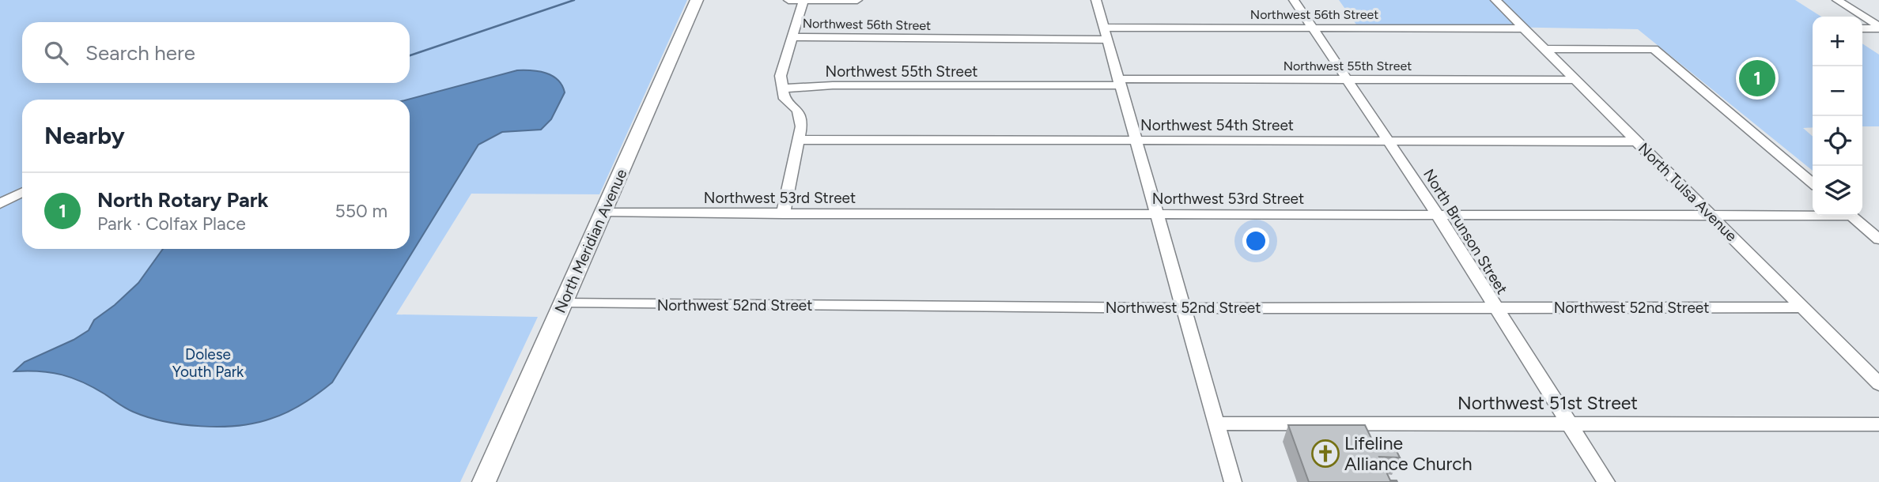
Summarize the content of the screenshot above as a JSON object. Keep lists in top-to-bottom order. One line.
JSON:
{"streets":{"main road":["North Meridian Avenue"],"street":["Northwest 56th Street","Northwest 55th Street","Northwest 54th Street","North Tulsa Avenue","Northwest 53rd Street","North Brunson Street","Northwest 52nd Street","Northwest 51st Street"]},"crossings":[["Northwest 56th Street","North Tulsa Avenue"],["Northwest 56th Street","North Brunson Street"],["Northwest 55th Street","North Tulsa Avenue"],["Northwest 55th Street","North Brunson Street"],["Northwest 54th Street","North Tulsa Avenue"],["Northwest 54th Street","North Brunson Street"],["North Tulsa Avenue","Northwest 53rd Street"],["North Tulsa Avenue","Northwest 52nd Street"],["Northwest 53rd Street","North Brunson Street"],["Northwest 53rd Street","North Meridian Avenue"],["North Brunson Street","Northwest 52nd Street"],["North Brunson Street","Northwest 51st Street"],["North Meridian Avenue","Northwest 52nd Street"]],"parks":["Dolese Youth Park"],"places":{"church":["Lifeline Alliance Church"]},"page":{"map_buttons":["+","−"],"search":"Search here","pins":"1","heading":"Nearby","list":[{"mark":"1","name":"North Rotary Park","note":"Park · Colfax Place","value":"550 m"}]}}
